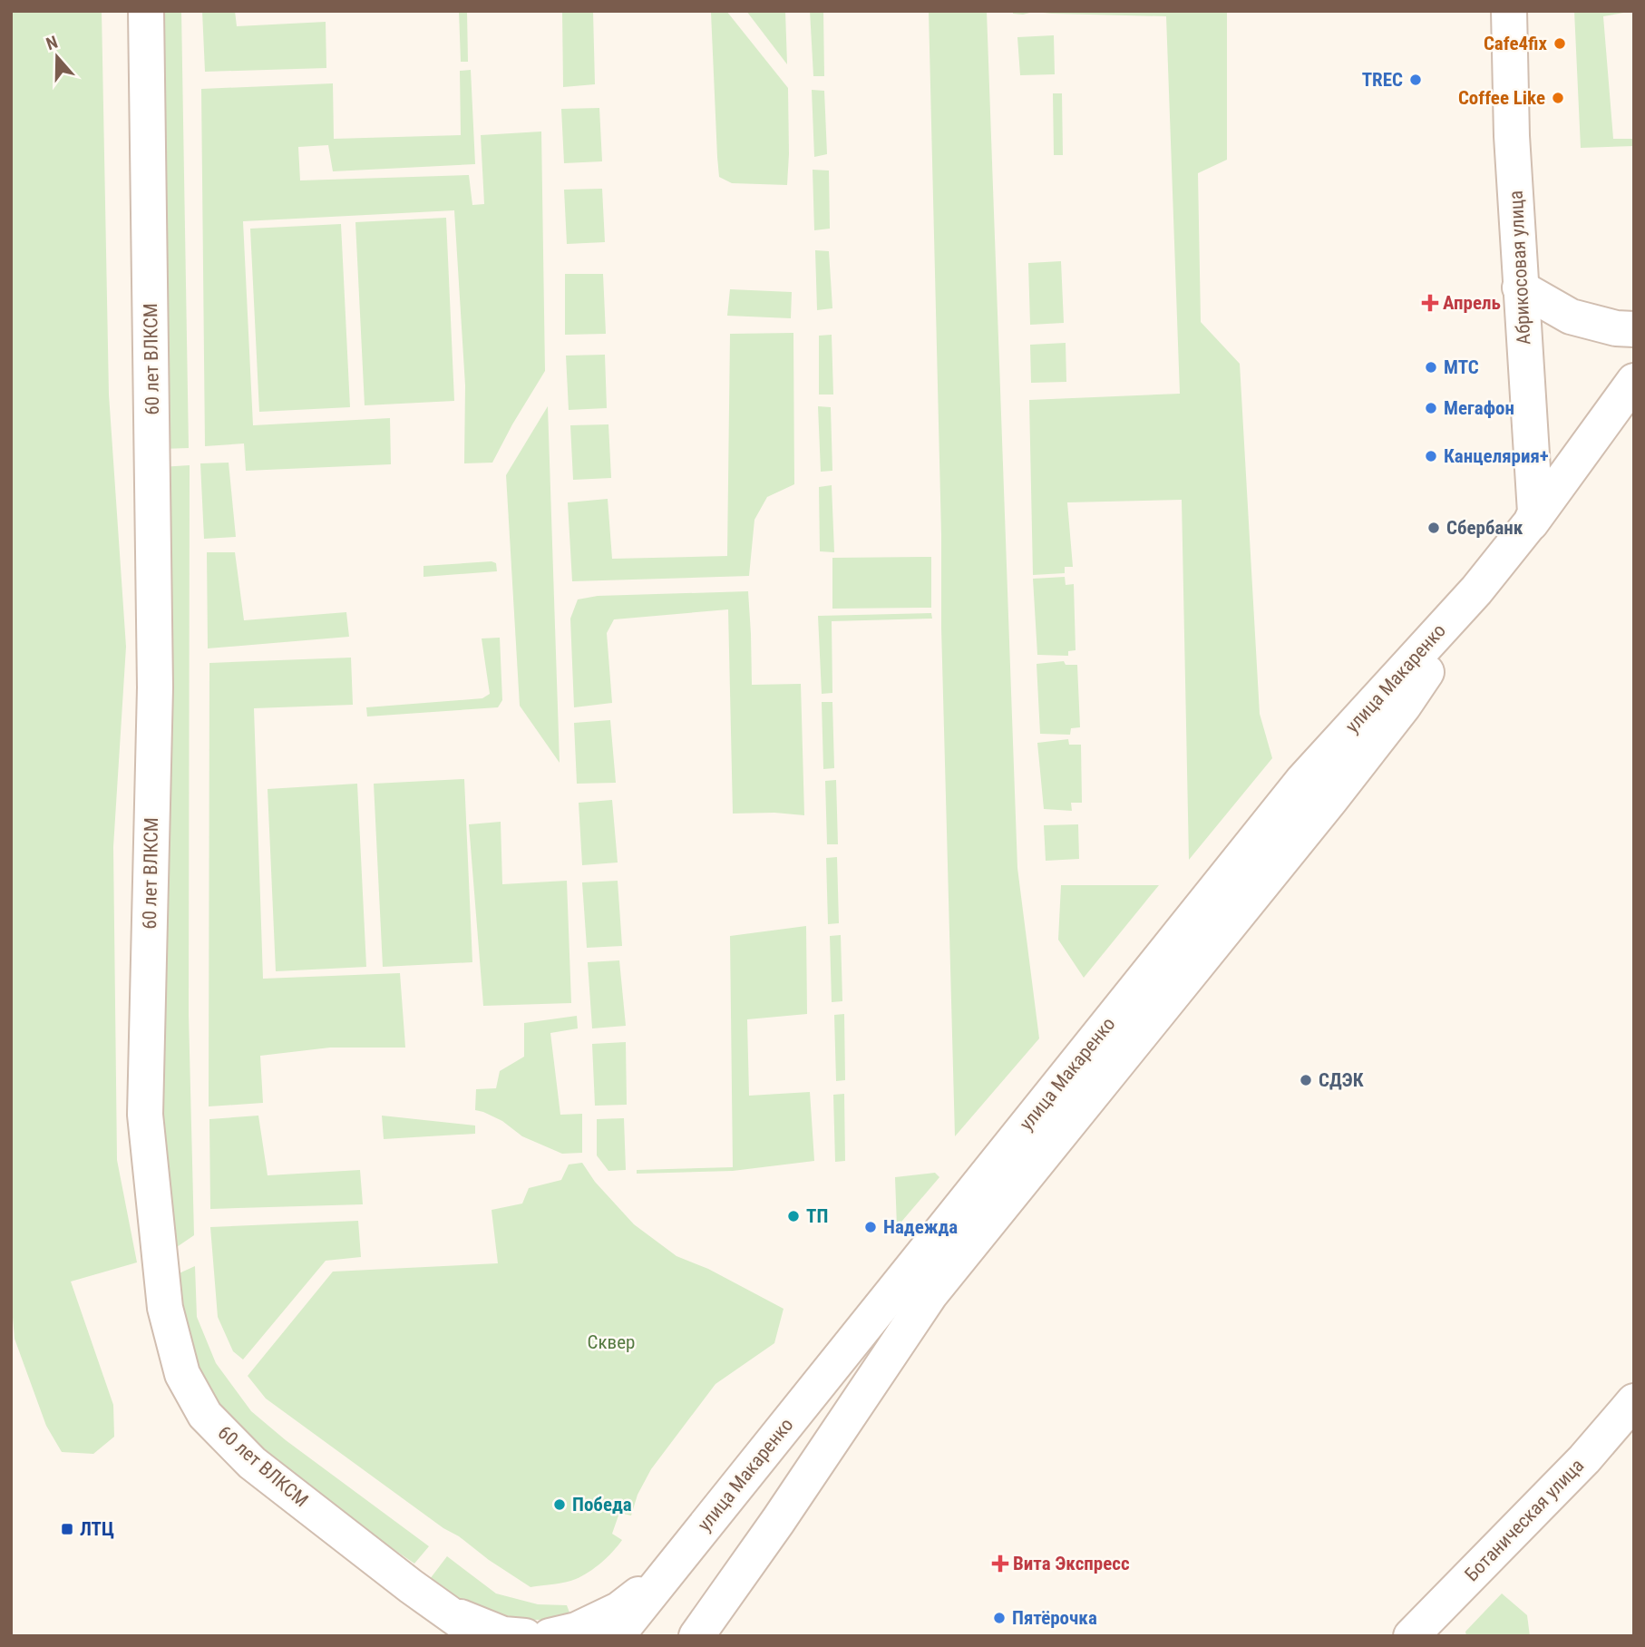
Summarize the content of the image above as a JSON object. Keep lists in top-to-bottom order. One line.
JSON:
{"streets":{"street":["Абрикосовая улица","60 лет ВЛКСМ","улица Макаренко","Ботаническая улица"]},"crossings":[["Абрикосовая улица","улица Макаренко"]],"parks":["Сквер"],"places":{"other":["Cafe4fix","TREC","Coffee Like","МТС","Мегафон","Канцелярия+","Сбербанк","СДЭК","ТП","Надежда","Победа","Пятёрочка"],"health":["Апрель","Вита Экспресс"],"transit":["ЛТЦ"]},"north":"top"}
